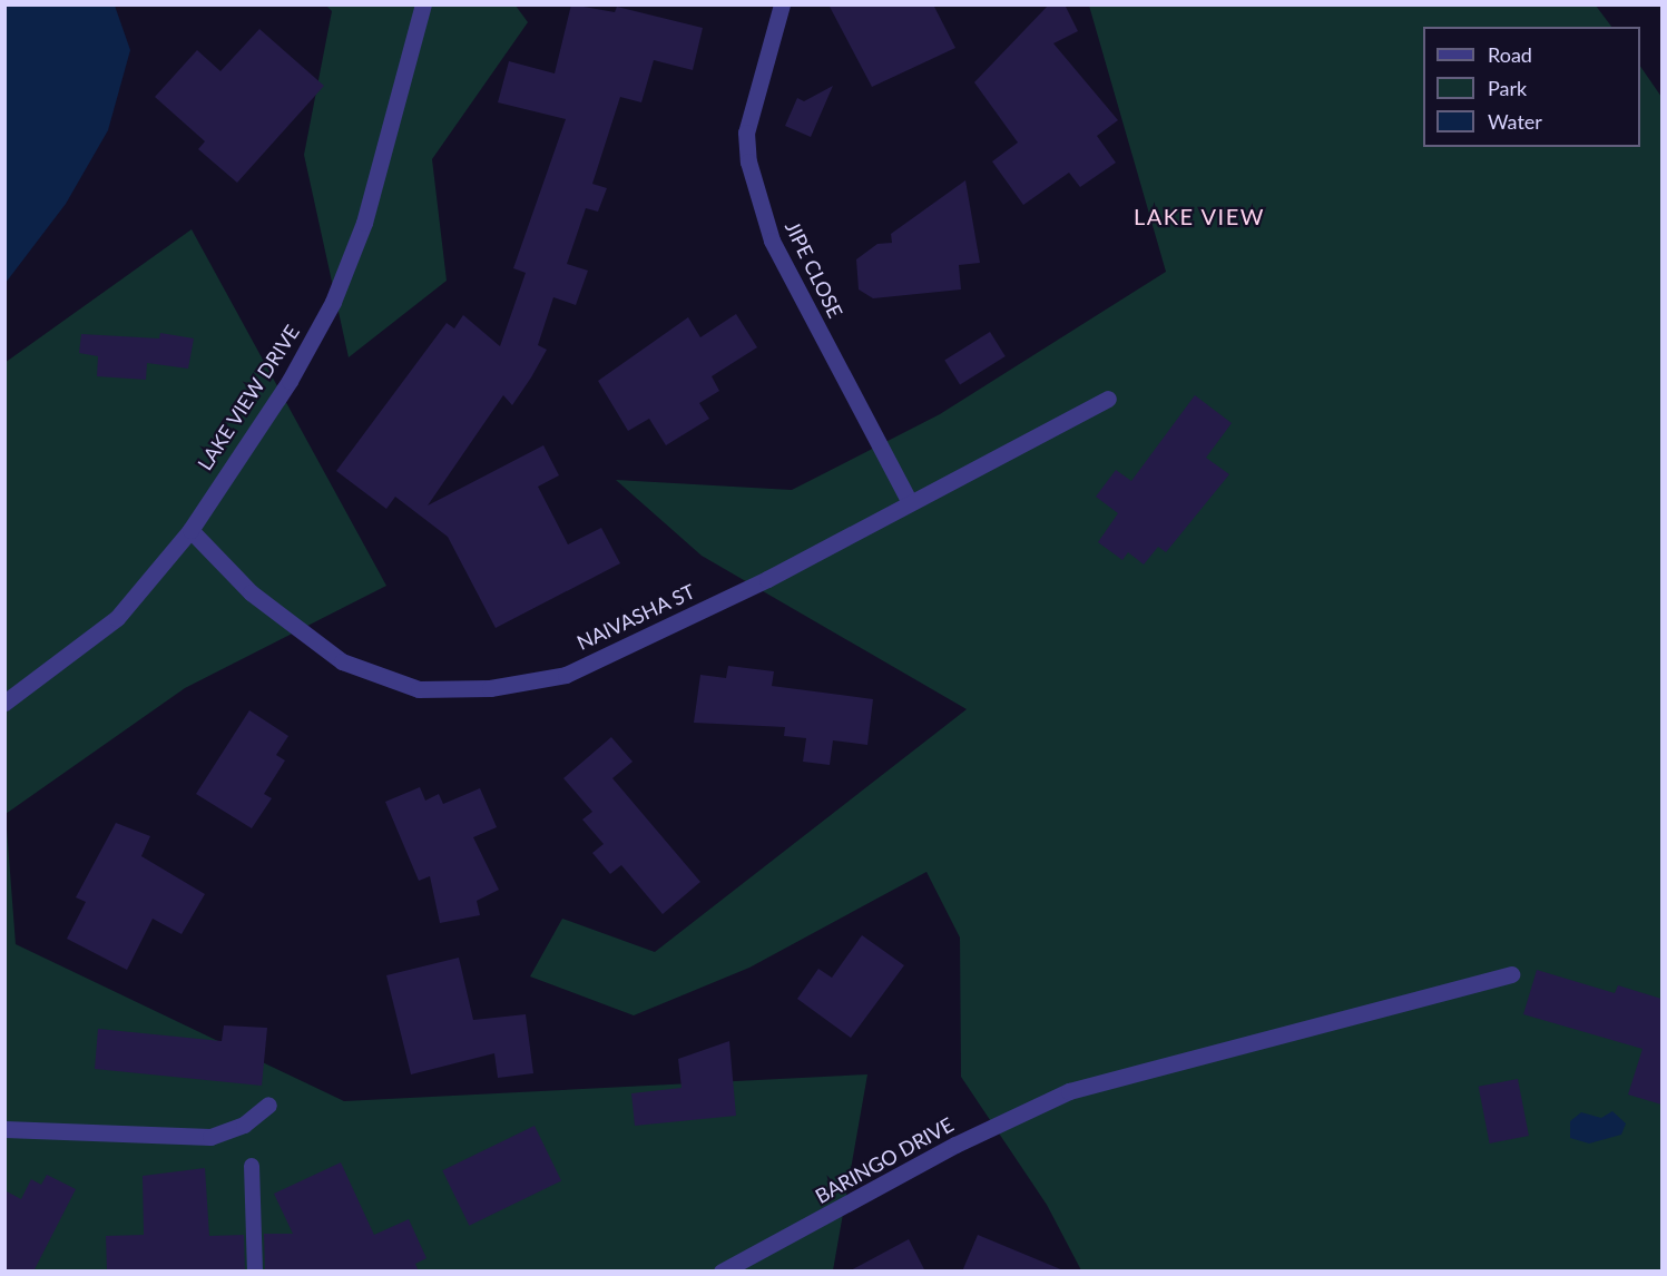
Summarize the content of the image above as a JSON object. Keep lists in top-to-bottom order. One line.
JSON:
{"streets":{"street":["JIPE CLOSE","LAKE VIEW DRIVE","NAIVASHA ST","BARINGO DRIVE"]},"crossings":[["JIPE CLOSE","NAIVASHA ST"],["LAKE VIEW DRIVE","NAIVASHA ST"]],"districts":["LAKE VIEW"],"legend":["Road","Park","Water"]}
